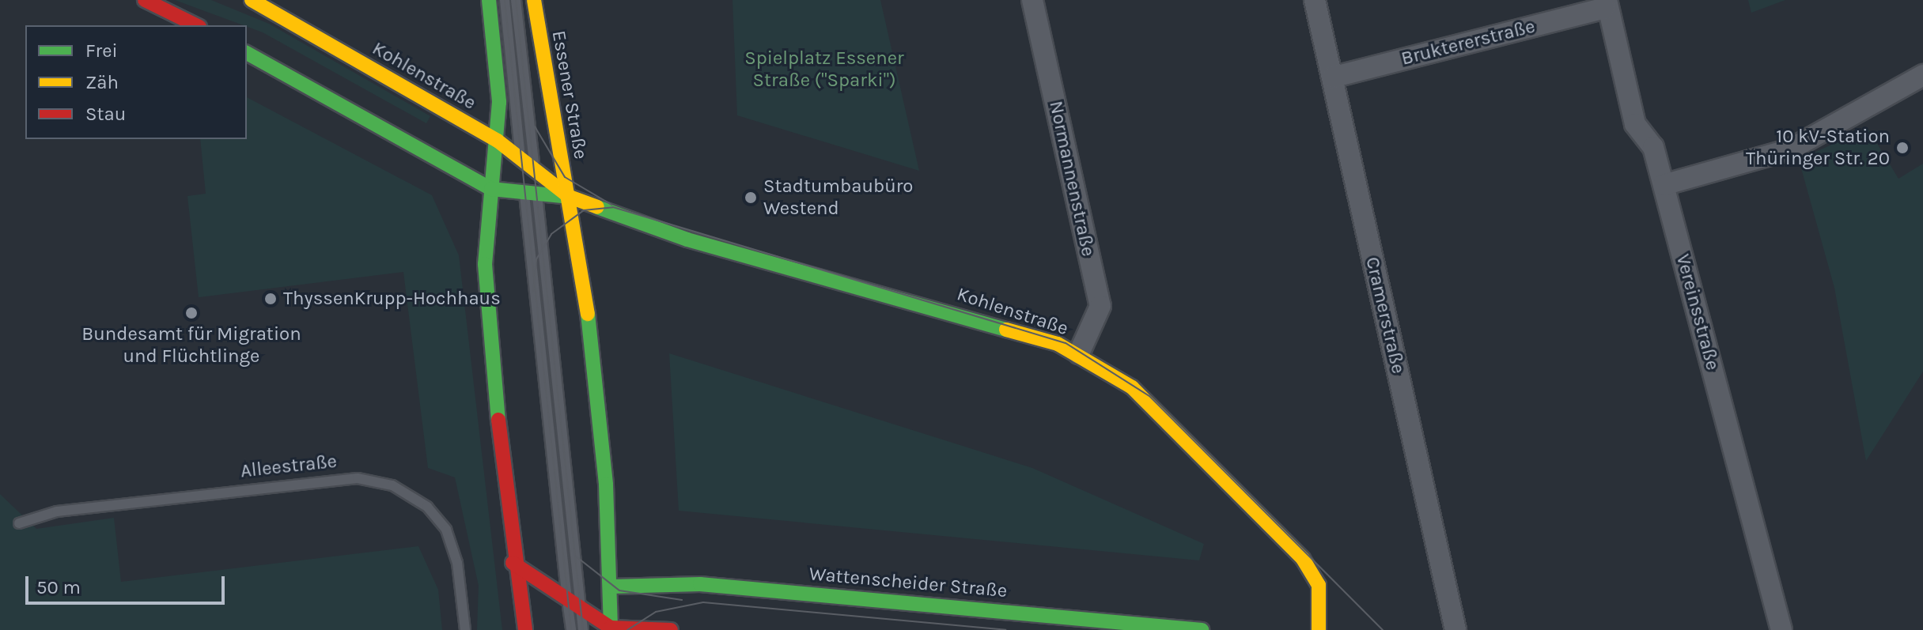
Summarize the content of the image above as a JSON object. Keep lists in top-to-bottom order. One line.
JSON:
{"streets":{"main road":["Kohlenstraße","Essener Straße","Wattenscheider Straße"],"street":["Bruktererstraße","Normannenstraße","Vereinsstraße","Cramerstraße"],"lane":["Alleestraße"]},"crossings":[["Bruktererstraße","Vereinsstraße"],["Bruktererstraße","Cramerstraße"],["Kohlenstraße","Essener Straße"],["Kohlenstraße","Normannenstraße"]],"parks":["Spielplatz Essener Straße (\"Sparki\")"],"places":["10 kV-Station Thüringer Str. 20","Stadtumbaubüro Westend","ThyssenKrupp-Hochhaus","Bundesamt für Migration und Flüchtlinge"],"legend":["Frei","Zäh","Stau"],"scale_bar":"50 m"}
